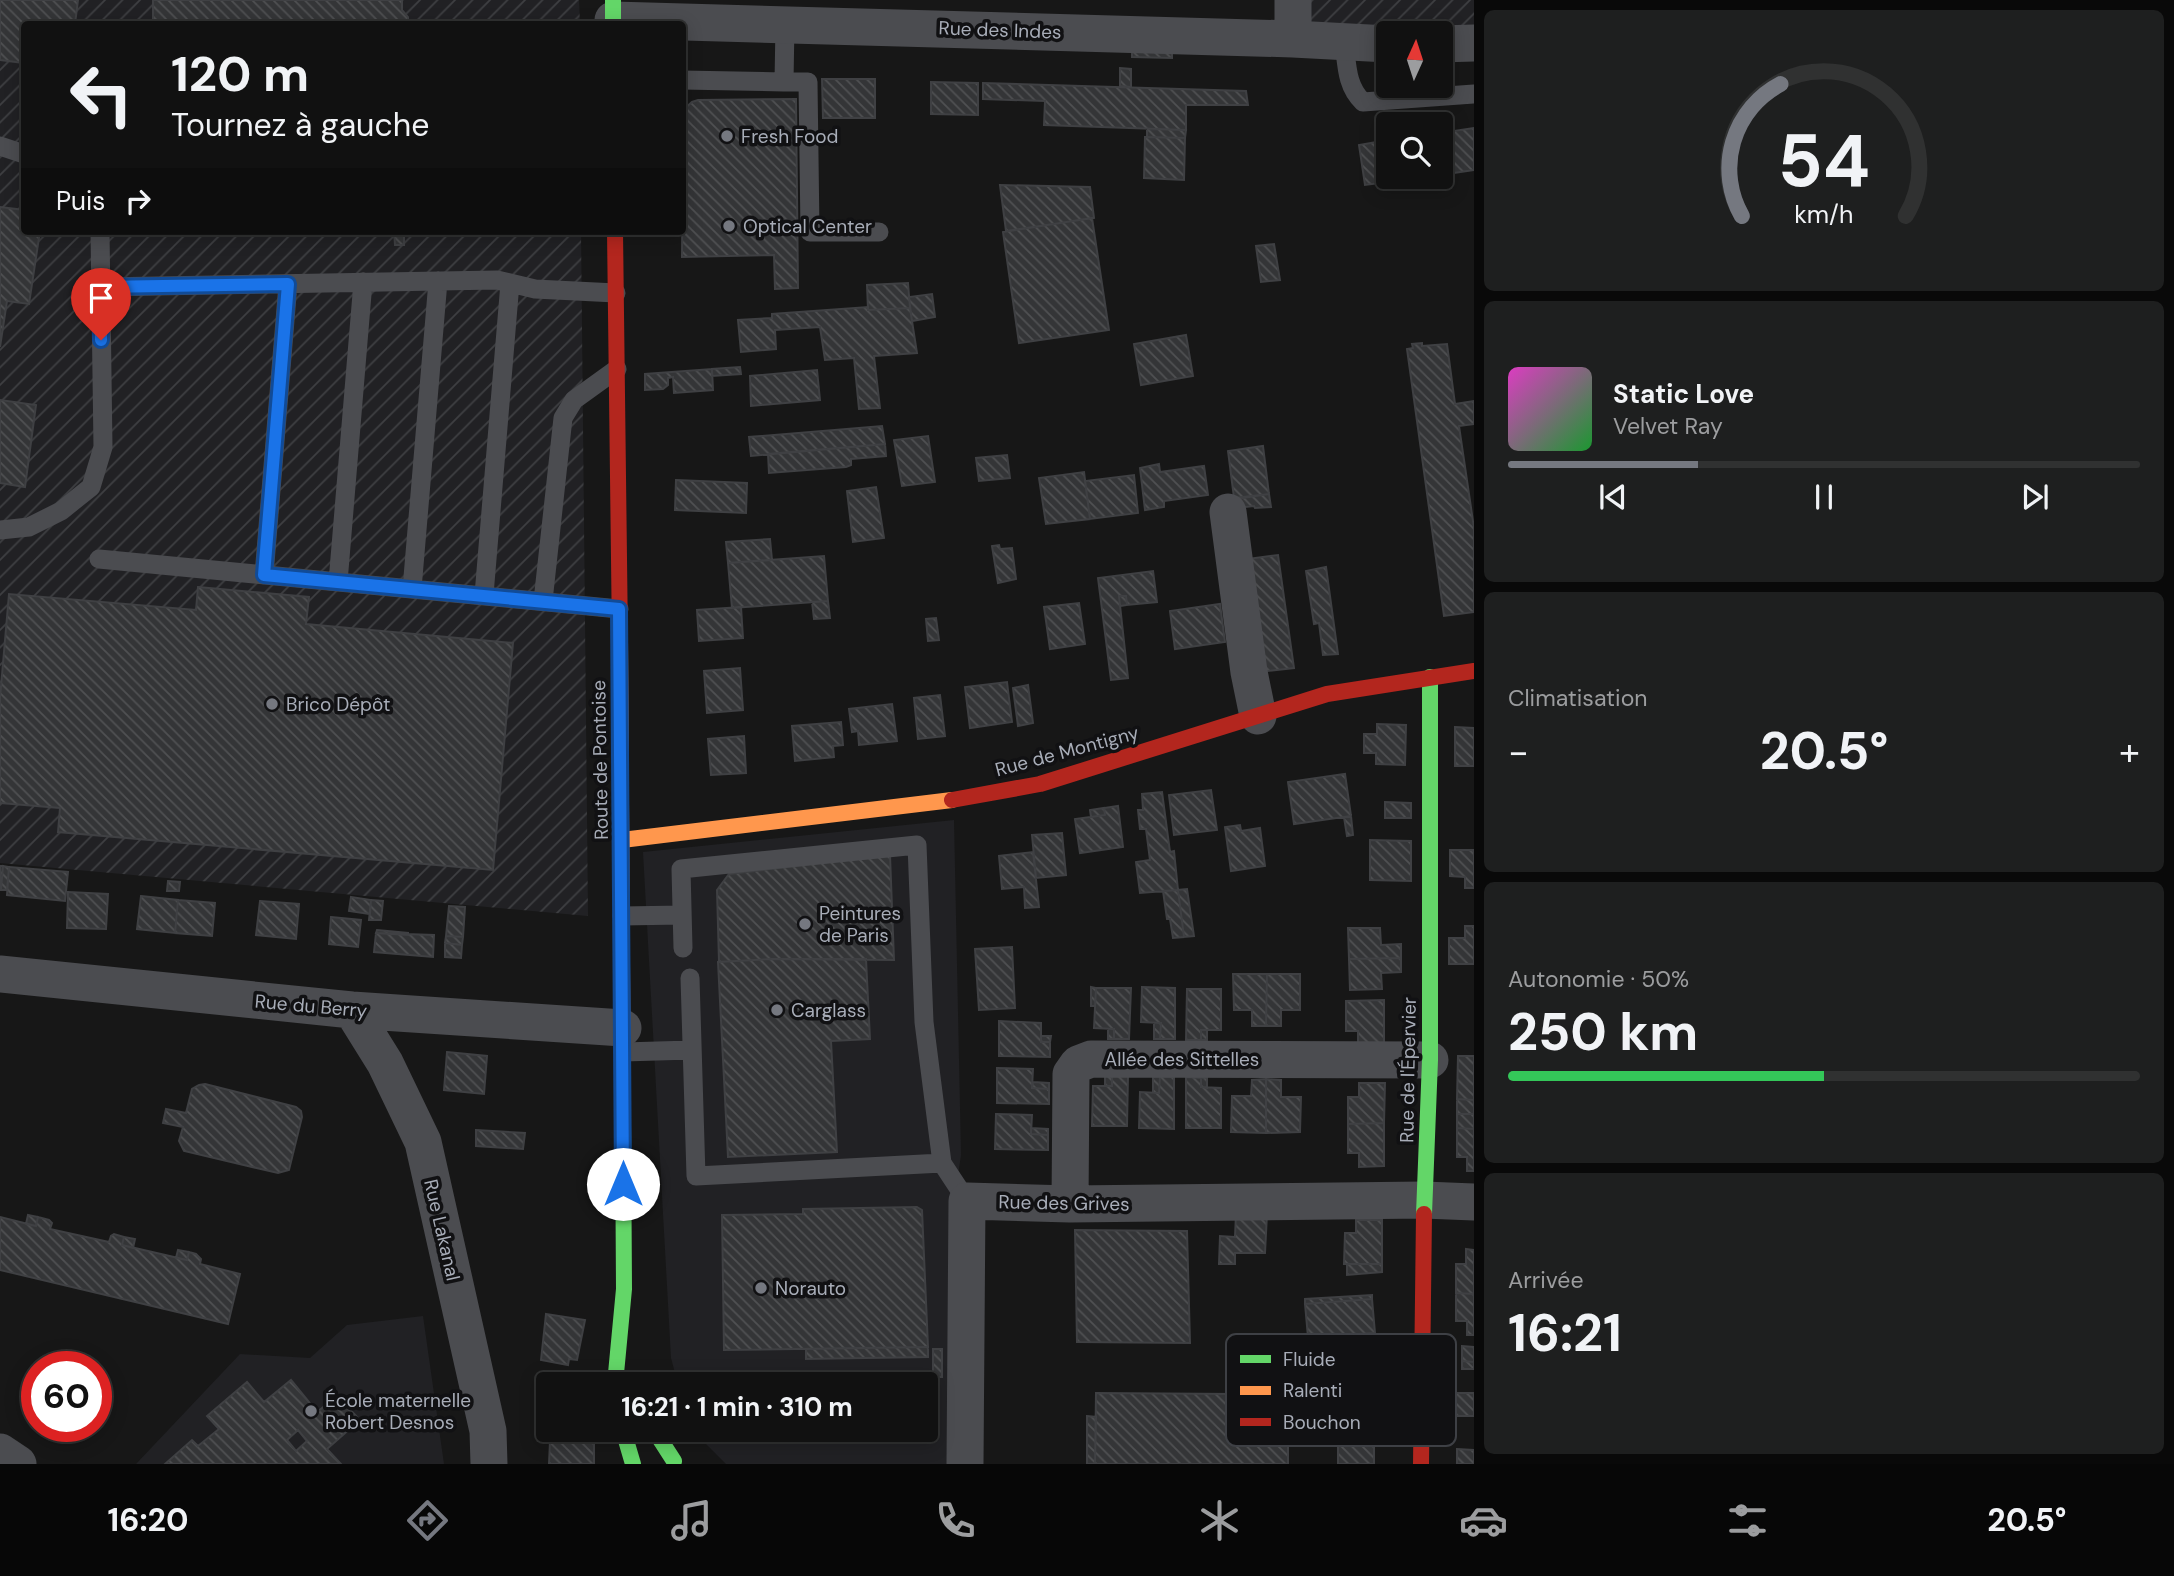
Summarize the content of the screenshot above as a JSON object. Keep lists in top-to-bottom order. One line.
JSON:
{"streets":{"street":["Rue des Indes","Rue de Montigny","Route de Pontoise","Rue du Berry","Allée des Sittelles","Rue de l'Épervier","Rue des Grives","Rue Lakanal"]},"crossings":[["Rue de Montigny","Route de Pontoise"],["Rue de Montigny","Rue de l'Épervier"],["Route de Pontoise","Rue du Berry"],["Rue du Berry","Rue Lakanal"],["Allée des Sittelles","Rue de l'Épervier"],["Allée des Sittelles","Rue des Grives"],["Rue de l'Épervier","Rue des Grives"]],"places":["Fresh Food","Optical Center","Brico Dépôt","Peintures de Paris","Carglass","Norauto","École maternelle Robert Desnos"],"legend":["Fluide","Ralenti","Bouchon"],"north":"top","page":{"turn":["120 m","Tournez à gauche"],"then":"Puis","song":["Static Love","Velvet Ray"],"tile":["Climatisation",["Autonomie · 50%","250 km"],["Arrivée","16:21"]],"heat":["−","20.5°","+"],"limit":"60","trip":"16:21 · 1 min · 310 m","tabs":["16:20","20.5°"],"gauge":["54","km/h"]}}
